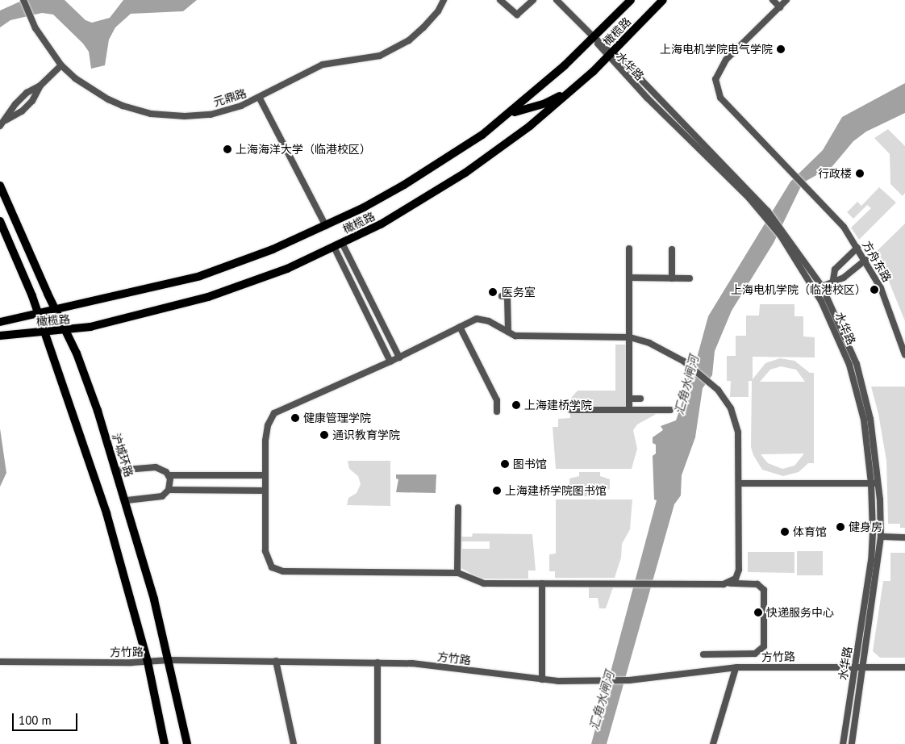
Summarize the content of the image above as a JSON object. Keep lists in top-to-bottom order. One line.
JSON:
{"streets":{"main road":["橄榄路","沪城环路"],"street":["水华路","元鼎路","方舟东路","方竹路"]},"crossings":[["橄榄路","水华路"],["橄榄路","沪城环路"],["水华路","方竹路"],["沪城环路","方竹路"]],"water":["汇角水闸河"],"places":["上海电机学院电气学院","上海海洋大学（临港校区）","行政楼","上海电机学院（临港校区）","医务室","上海建桥学院","健康管理学院","通识教育学院","图书馆","上海建桥学院图书馆","健身房","体育馆","快递服务中心"],"scale_bar":"100 m"}
